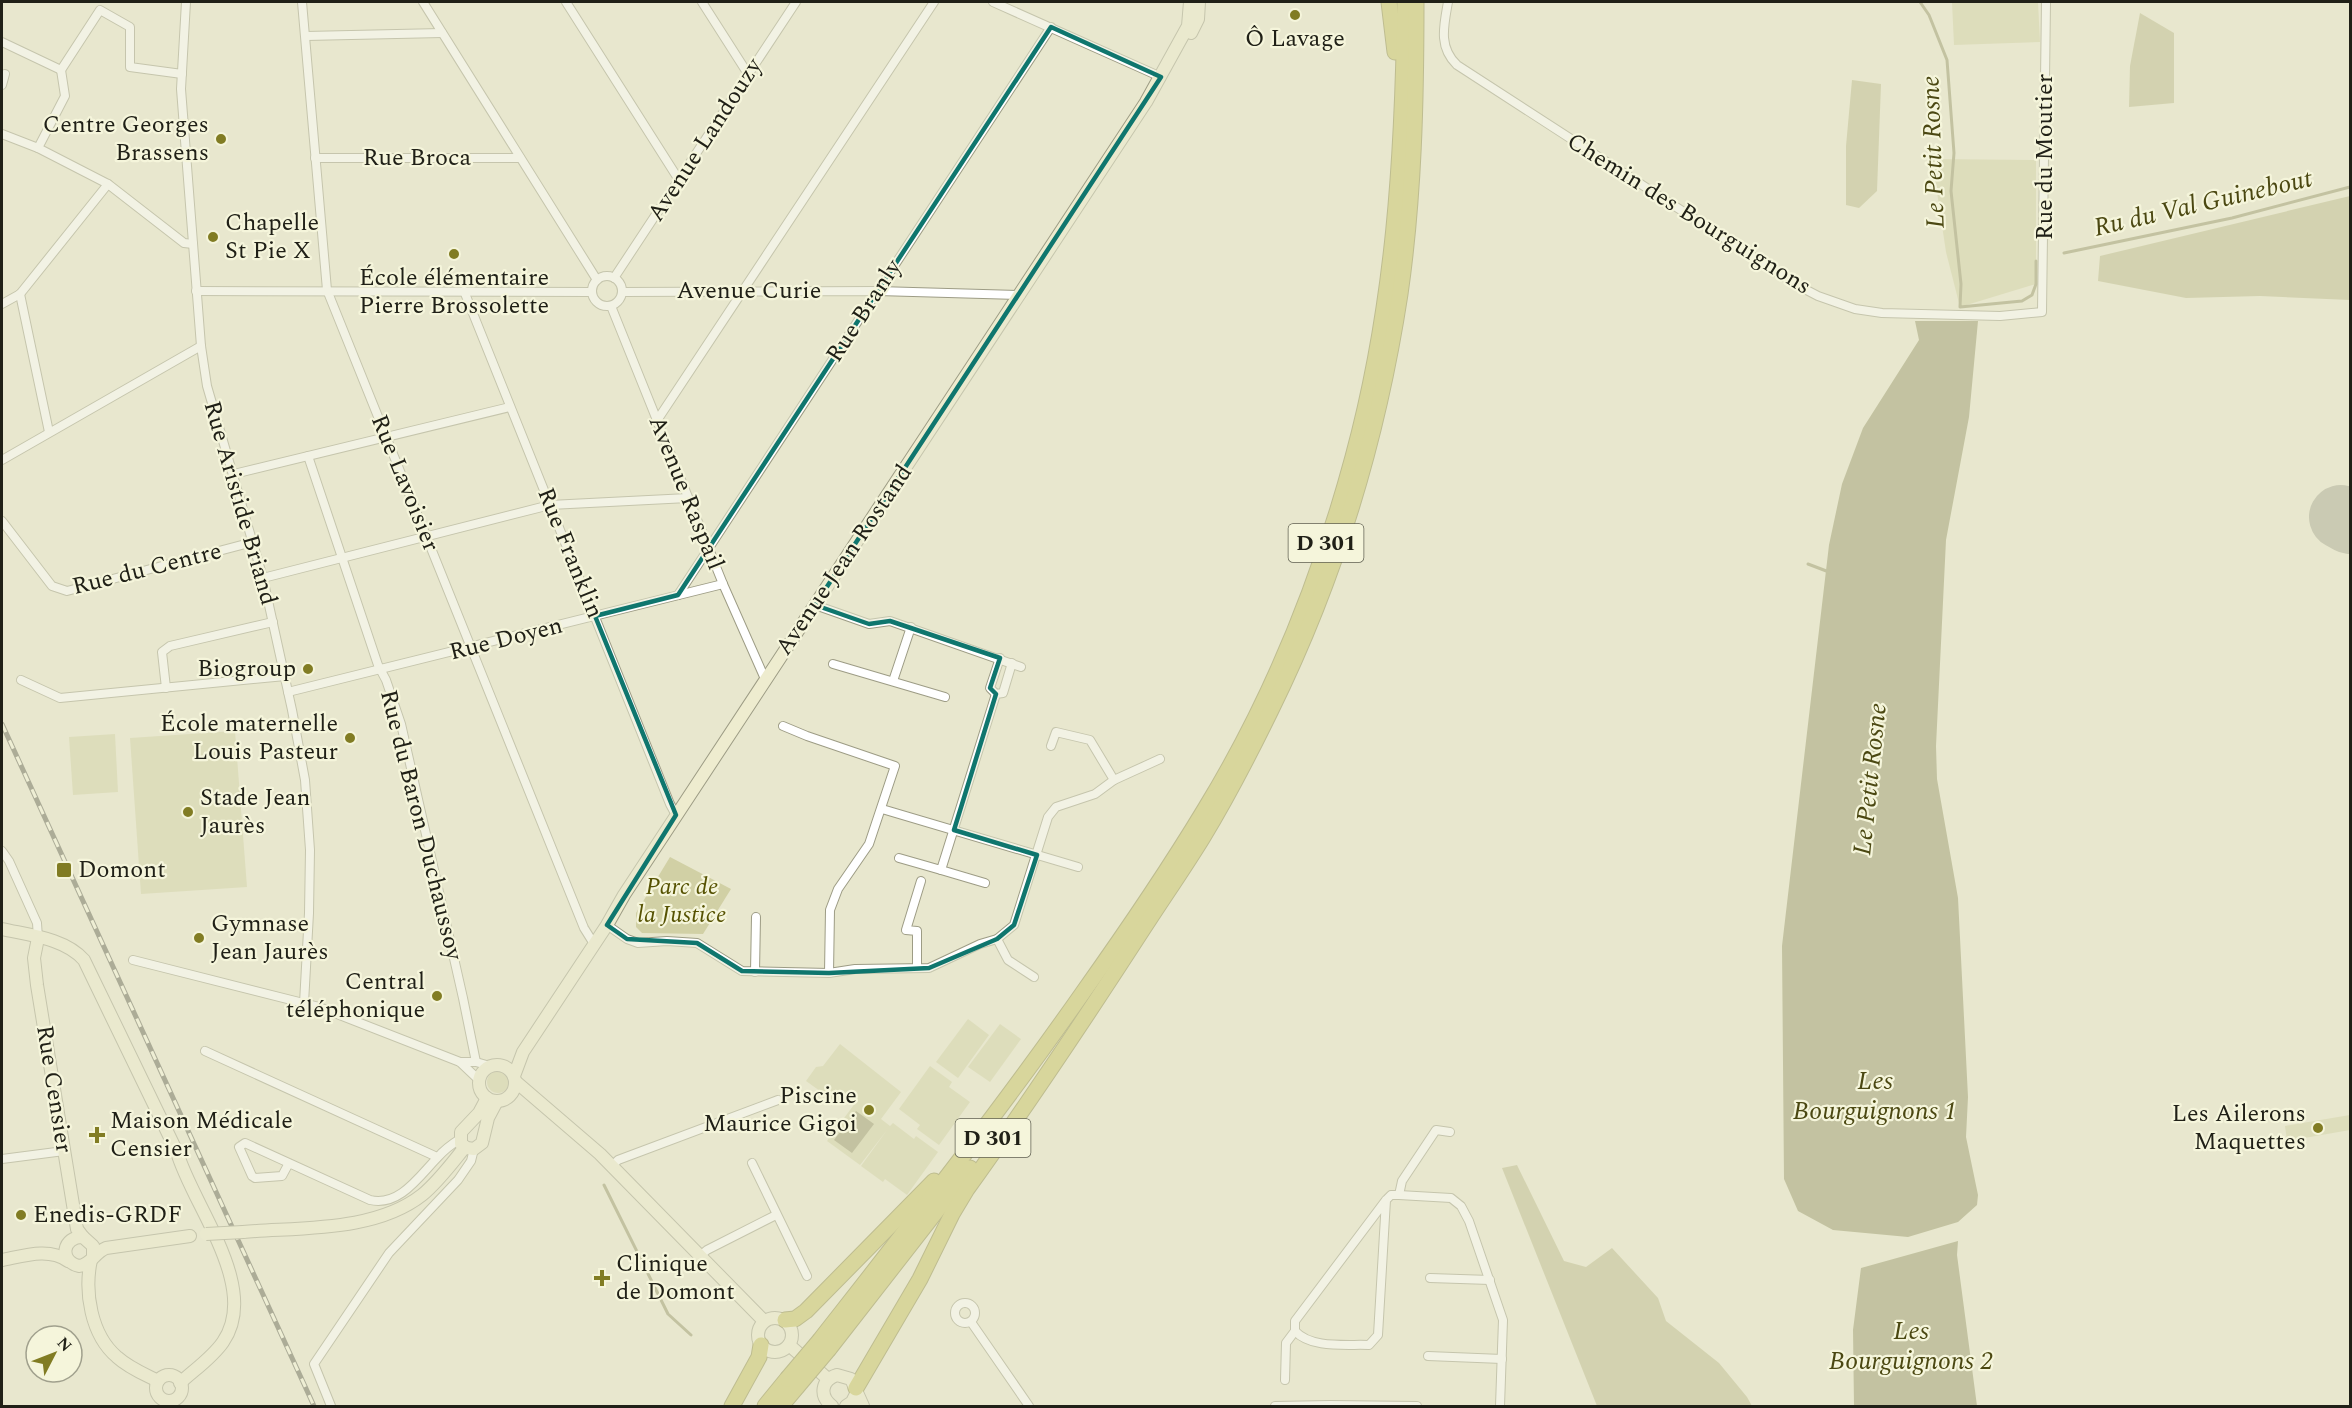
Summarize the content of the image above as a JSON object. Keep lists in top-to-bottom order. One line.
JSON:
{"streets":{"highway":["D 301"],"street":["Avenue Landouzy","Rue du Moutier","Rue Broca","Chemin des Bourguignons","Avenue Curie","Rue Branly","Rue Lavoisier","Avenue Raspail","Rue Aristide Briand","Rue Franklin","Avenue Jean Rostand","Rue du Centre","Rue Doyen","Rue du Baron Duchaussoy","Rue Censier"]},"crossings":[["Avenue Landouzy","Avenue Curie"],["Avenue Landouzy","Avenue Raspail"],["Rue du Moutier","Chemin des Bourguignons"],["Rue Broca","Rue Lavoisier"],["Avenue Curie","Rue Branly"],["Avenue Curie","Avenue Raspail"],["Avenue Curie","Avenue Jean Rostand"],["Rue Branly","Avenue Raspail"],["Rue Branly","Rue Doyen"],["Rue Lavoisier","Avenue Jean Rostand"],["Rue Lavoisier","Rue Doyen"],["Avenue Raspail","Avenue Jean Rostand"],["Avenue Raspail","Rue Doyen"],["Rue Aristide Briand","Rue du Centre"],["Rue Aristide Briand","Rue Doyen"],["Rue Franklin","Avenue Jean Rostand"],["Rue Franklin","Rue Doyen"],["Rue Doyen","Rue du Baron Duchaussoy"]],"water":["Le Petit Rosne","Ru du Val Guinebout","Les Bourguignons 1","Les Bourguignons 2"],"parks":["Parc de la Justice"],"places":{"other":["Ô Lavage","Centre Georges Brassens","Chapelle St Pie X","École élémentaire Pierre Brossolette","Biogroup","École maternelle Louis Pasteur","Stade Jean Jaurès","Gymnase Jean Jaurès","Central téléphonique","Piscine Maurice Gigoi","Les Ailerons Maquettes","Enedis-GRDF"],"transit":["Domont"],"health":["Maison Médicale Censier","Clinique de Domont"]},"north":"top right"}
